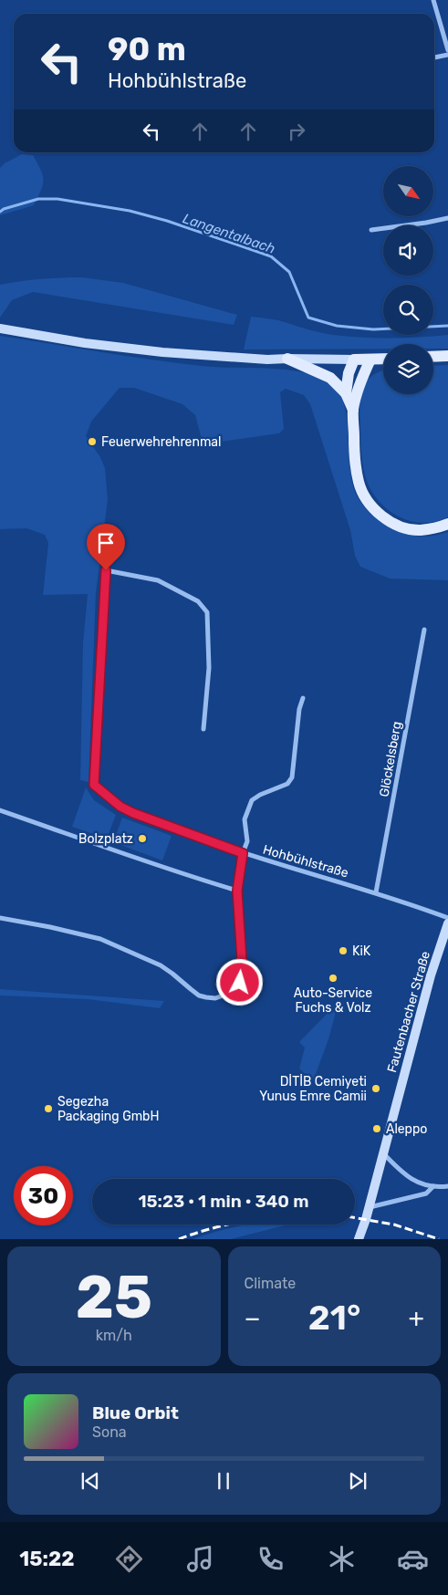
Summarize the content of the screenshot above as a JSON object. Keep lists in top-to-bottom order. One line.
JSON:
{"streets":{"main road":["Fautenbacher Straße"],"street":["Glöckelsberg","Hohbühlstraße"]},"crossings":[["Glöckelsberg","Hohbühlstraße"]],"water":["Langentalbach"],"places":["Feuerwehrehrenmal","Bolzplatz","KiK","Auto-Service Fuchs & Volz","DİTİB Cemiyeti Yunus Emre Camii","Segezha Packaging GmbH","Aleppo"],"north":"bottom right","page":{"turn":["90 m","Hohbühlstraße"],"limit":"30","trip":"15:23 · 1 min · 340 m","tile":[["25","km/h"],"Climate"],"heat":["−","21°","+"],"song":["Blue Orbit","Sona"],"tabs":"15:22"}}
